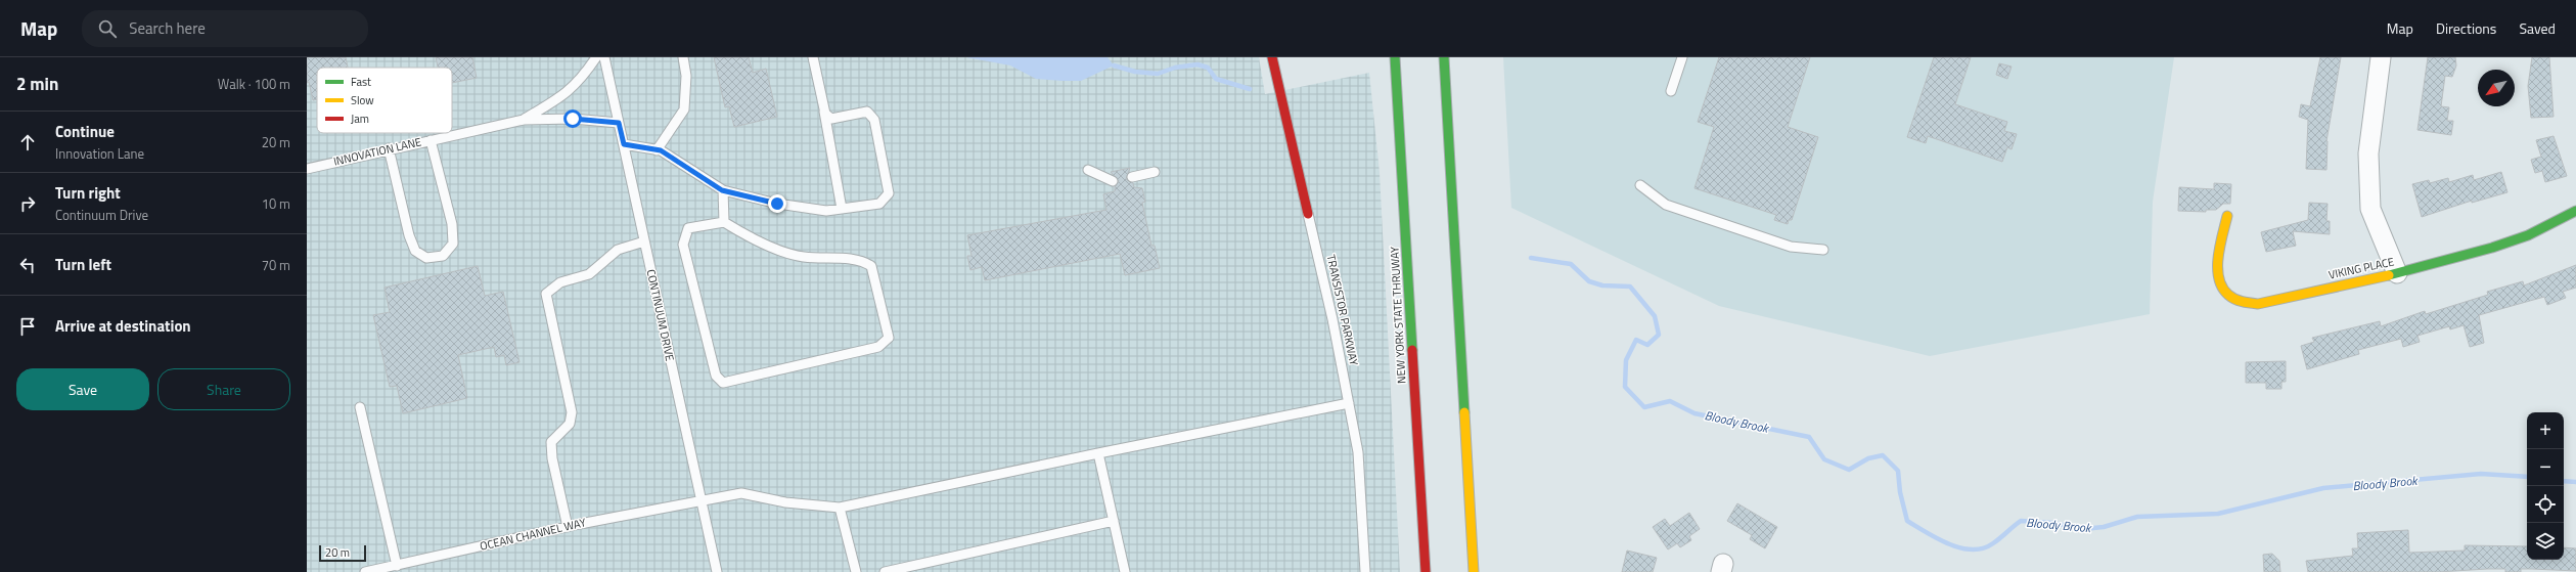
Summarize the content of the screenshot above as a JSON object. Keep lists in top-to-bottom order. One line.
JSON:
{"streets":{"main road":["VIKING PLACE","TRANSISTOR PARKWAY","NEW YORK STATE THRUWAY"],"lane":["INNOVATION LANE","CONTINUUM DRIVE","OCEAN CHANNEL WAY"]},"crossings":[["INNOVATION LANE","CONTINUUM DRIVE"],["TRANSISTOR PARKWAY","OCEAN CHANNEL WAY"],["CONTINUUM DRIVE","OCEAN CHANNEL WAY"]],"water":["Bloody Brook"],"legend":["Fast","Slow","Jam"],"scale_bar":"20 m","north":"bottom left","page":{"header":"Map","search":"Search here","nav":["Map","Directions","Saved"],"heading":["2 min","Walk · 100 m"],"list":[["Continue","Innovation Lane","20 m"],["Turn right","Continuum Drive","10 m"],["Turn left","70 m"],"Arrive at destination"],"buttons":["Save","Share"],"map_buttons":["+","−"],"scale":"20 m"}}
